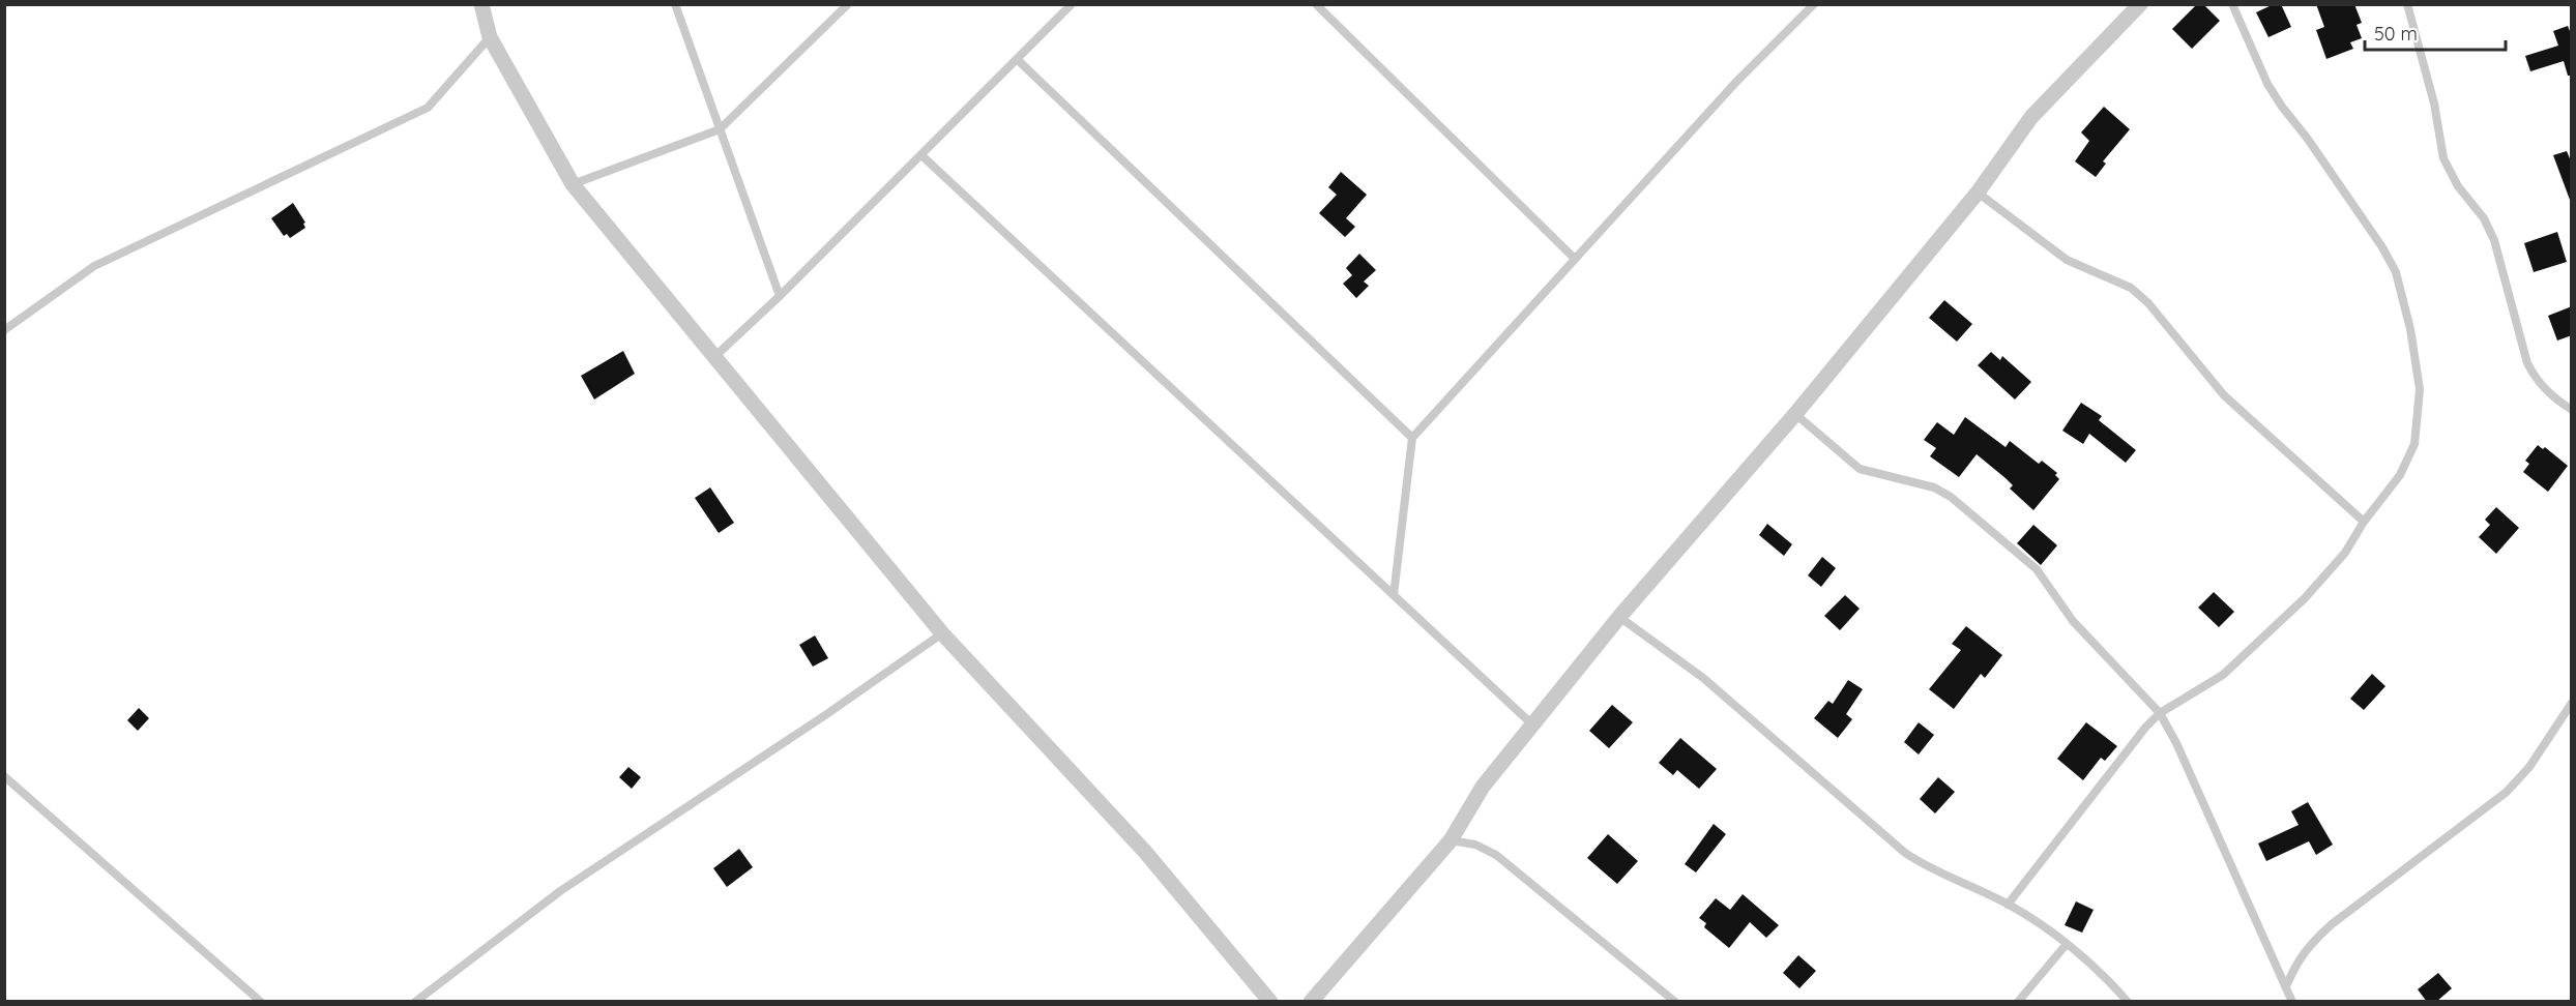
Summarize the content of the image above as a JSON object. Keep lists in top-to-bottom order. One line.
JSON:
{"scale_bar":"50 m"}
